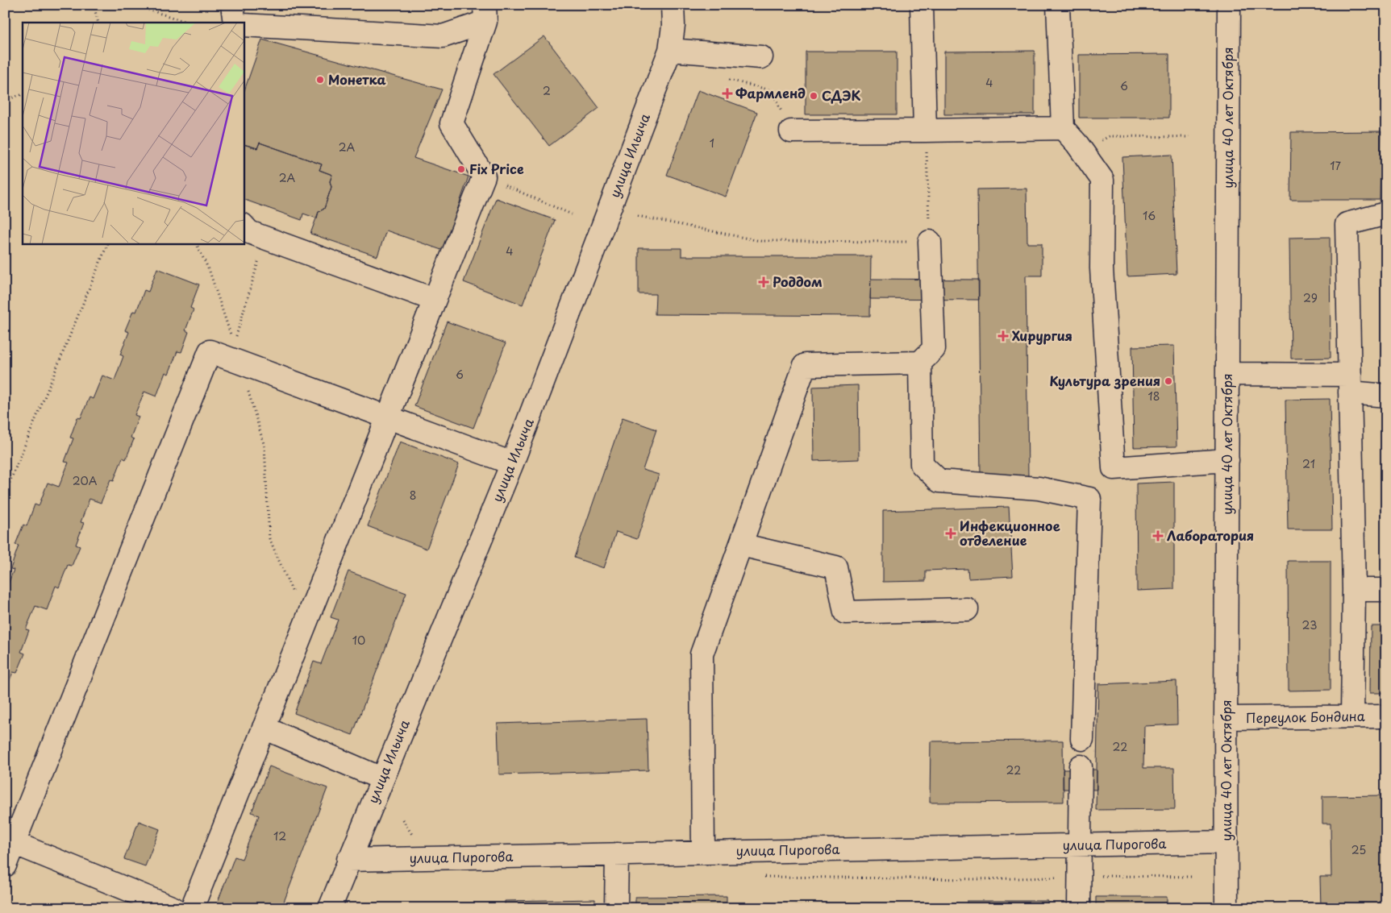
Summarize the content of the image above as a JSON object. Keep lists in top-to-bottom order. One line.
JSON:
{"streets":{"street":["улица 40 лет Октября","улица Ильича","Переулок Бондина","улица Пирогова"]},"crossings":[["улица 40 лет Октября","Переулок Бондина"],["улица 40 лет Октября","улица Пирогова"],["улица Ильича","улица Пирогова"]],"places":{"other":["Монетка","СДЭК","Fix Price","Культура зрения"],"health":["Фармленд","Роддом","Хирургия","Инфекционное отделение","Лаборатория"]},"house_numbers":["4","6","2","1","2А","17","2А","16","4","29","6","18","21","20А","8","23","10","22","22","12","25"]}
